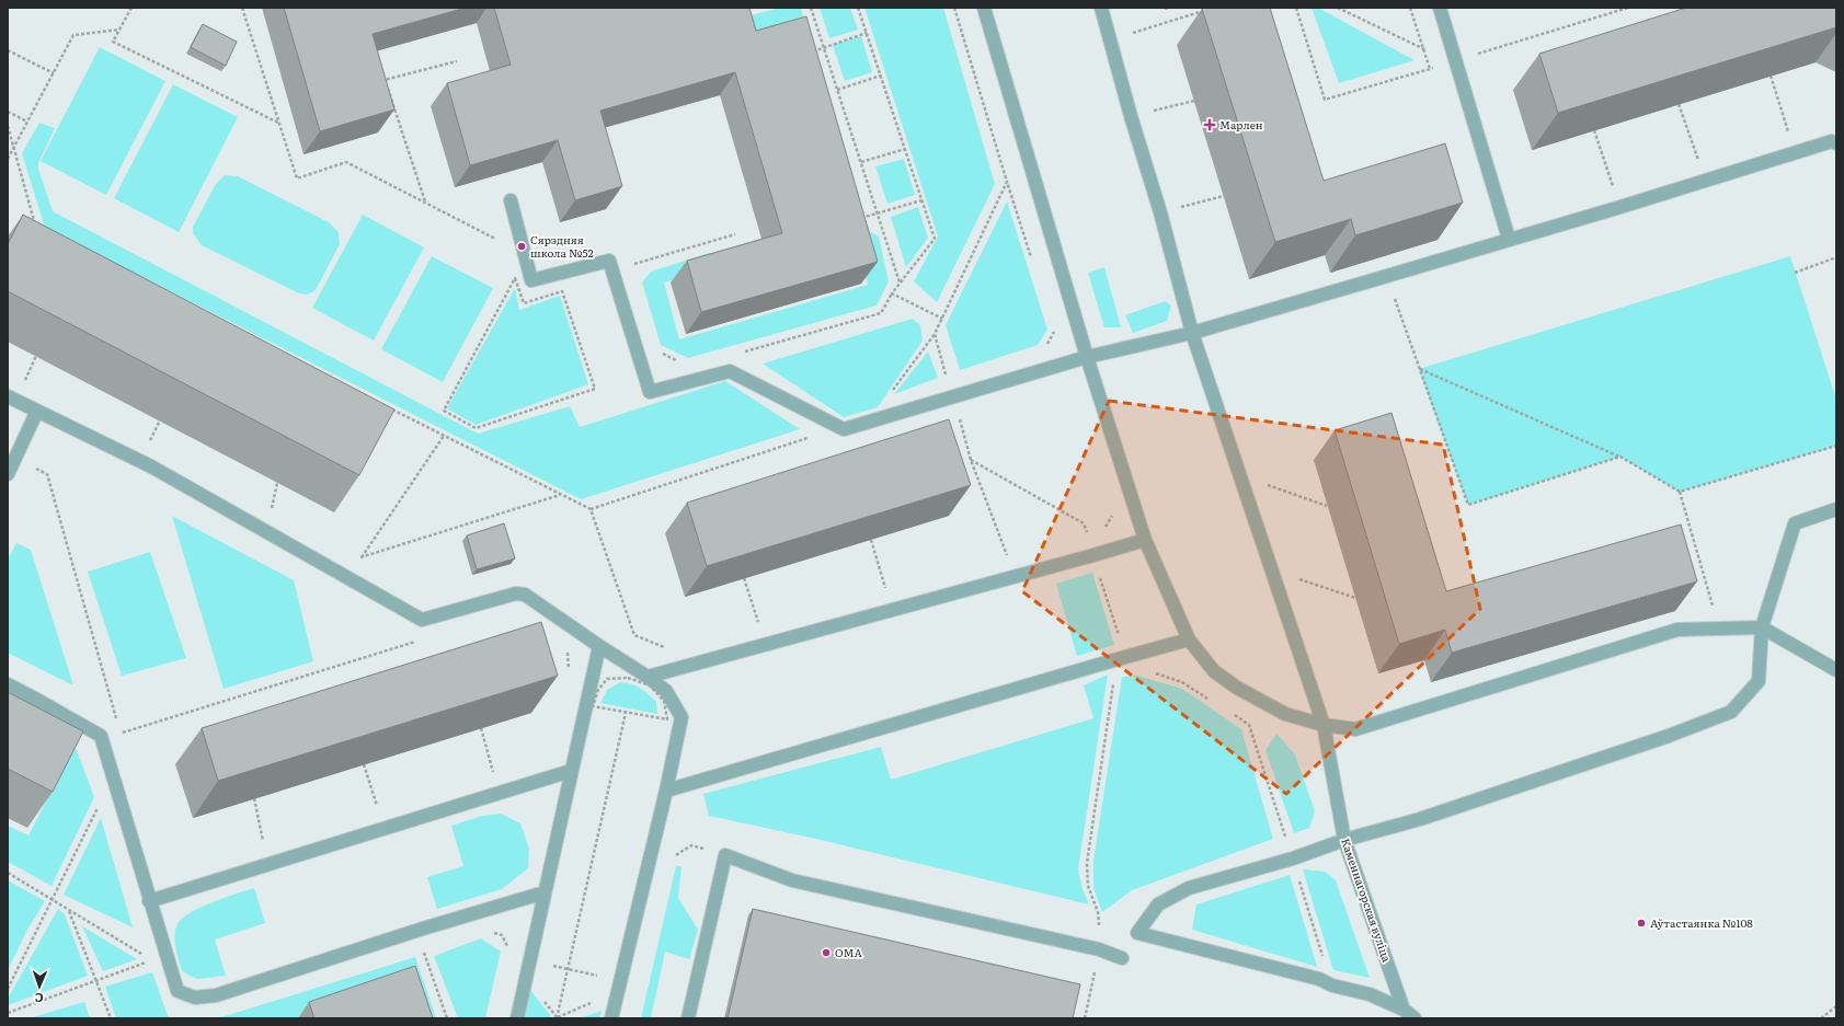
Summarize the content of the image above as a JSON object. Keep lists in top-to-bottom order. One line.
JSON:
{"streets":{"lane":["Каменнагорская вуліца"]},"places":{"health":["Марлен"],"other":["Сярэдняя школа №52","Аўтастаянка №108","ОМА"]},"north":"bottom"}
